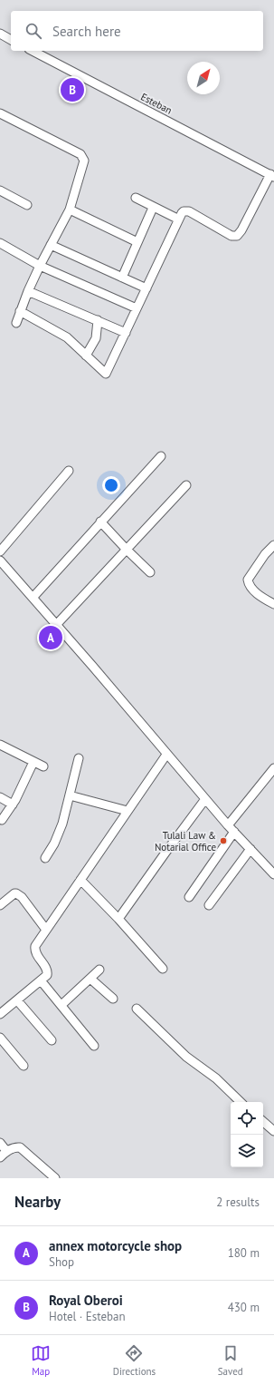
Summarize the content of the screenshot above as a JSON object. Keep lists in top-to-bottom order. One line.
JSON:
{"streets":{"street":["Esteban"]},"places":["Tulali Law & Notarial Office"],"north":"top right","page":{"search":"Search here","pins":["B","A"],"heading":["Nearby","2 results"],"list":[{"mark":"A","name":"annex motorcycle shop","note":"Shop","value":"180 m"},{"mark":"B","name":"Royal Oberoi","note":"Hotel · Esteban","value":"430 m"}],"nav":["Map","Directions","Saved"]}}
